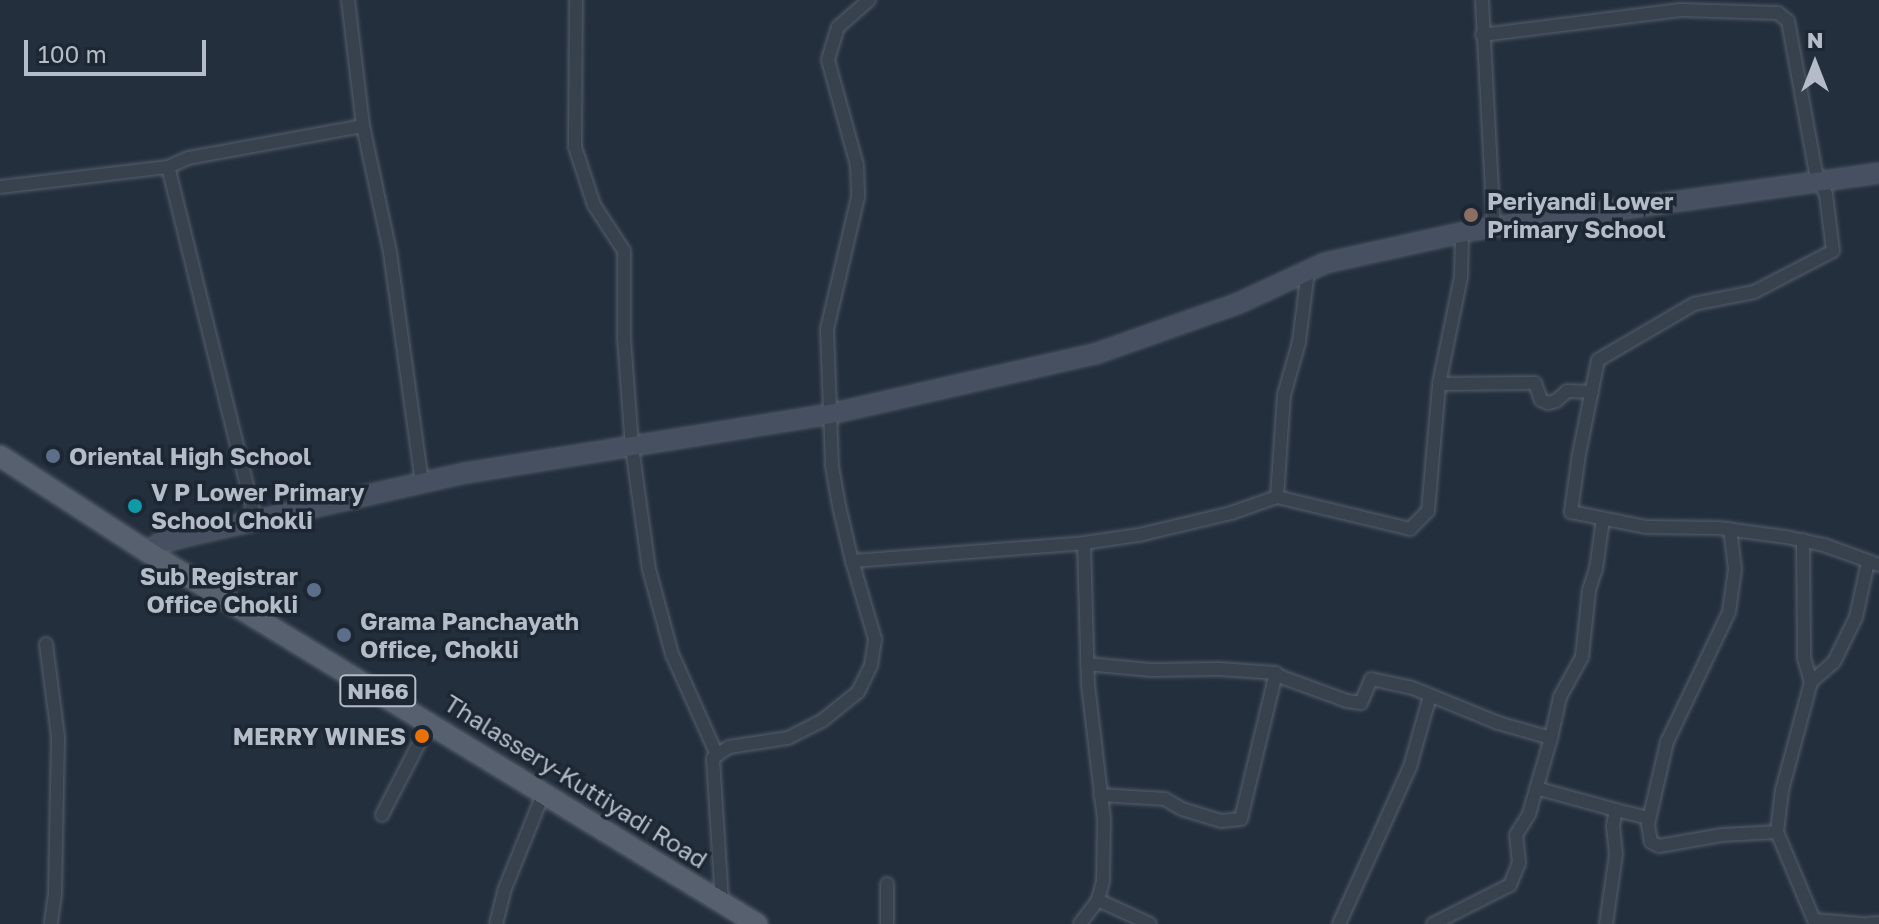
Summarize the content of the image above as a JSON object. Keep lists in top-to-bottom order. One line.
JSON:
{"streets":{"main road":["NH66","Thalassery-Kuttiyadi Road"]},"places":["Periyandi Lower Primary School","Oriental High School","V P Lower Primary School Chokli","Sub Registrar Office Chokli","Grama Panchayath Office, Chokli","MERRY WINES"],"scale_bar":"100 m","north":"top"}
